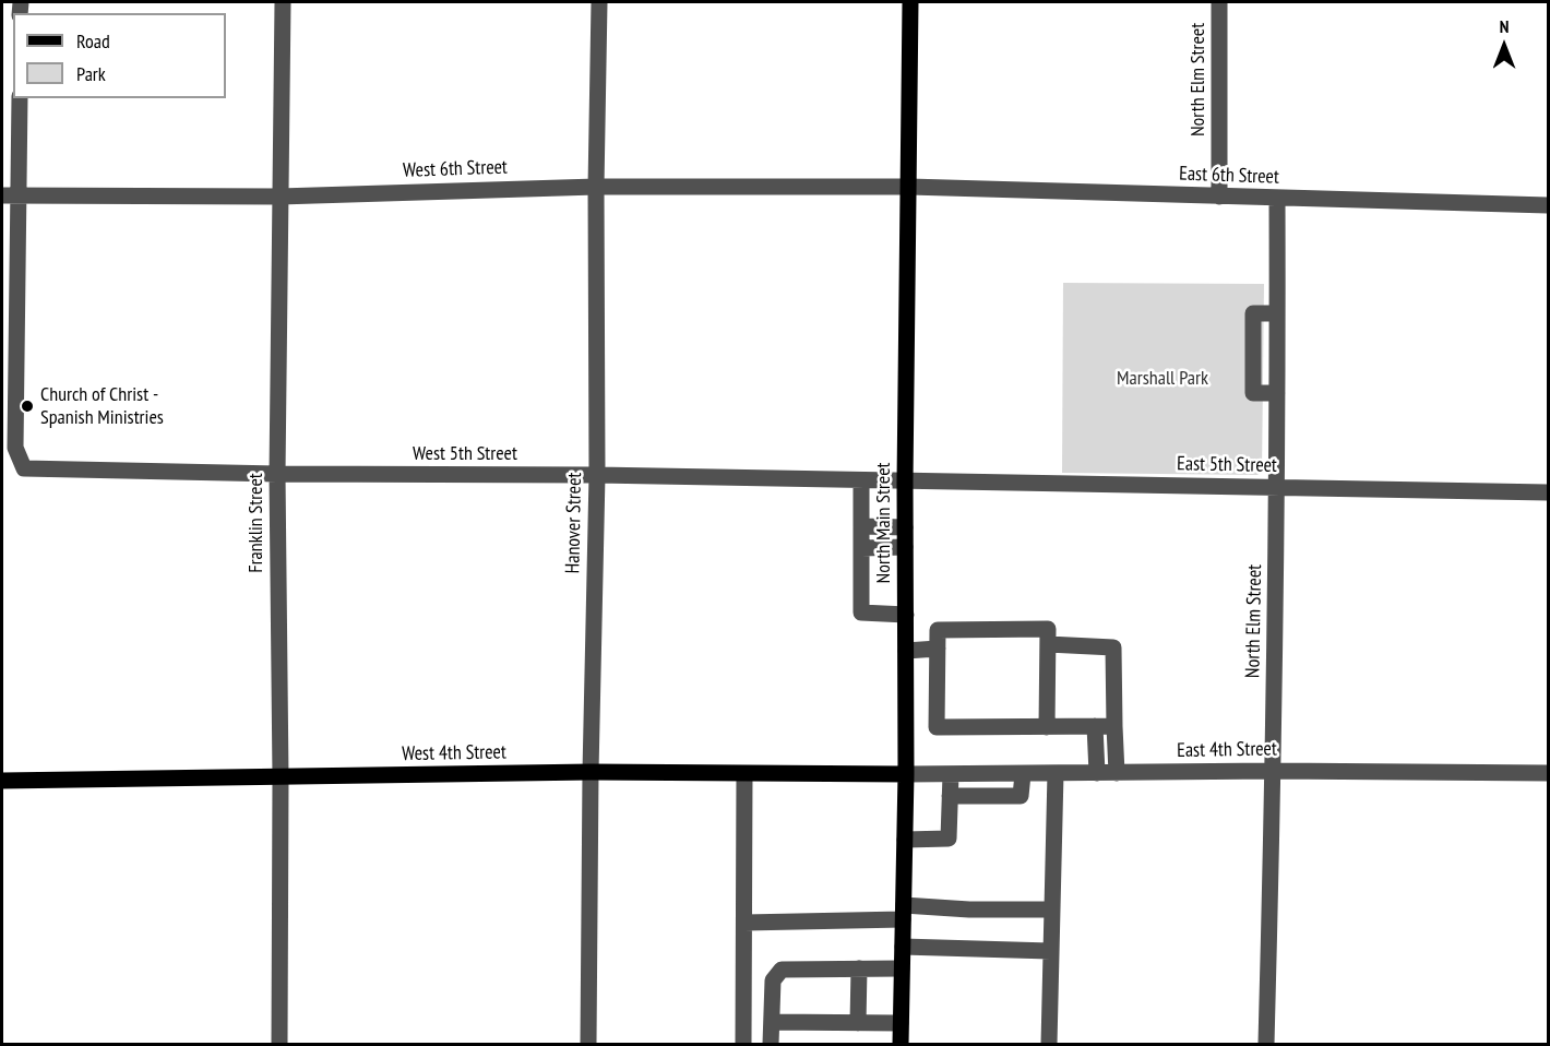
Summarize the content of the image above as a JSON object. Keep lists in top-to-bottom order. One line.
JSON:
{"streets":{"main road":["North Main Street","West 4th Street"],"street":["North Elm Street","West 6th Street","East 6th Street","West 5th Street","East 5th Street","Franklin Street","Hanover Street","East 4th Street"]},"crossings":[["North Elm Street","East 6th Street"],["North Elm Street","East 5th Street"],["North Elm Street","East 4th Street"],["West 6th Street","East 6th Street"],["West 6th Street","West 5th Street"],["West 6th Street","Franklin Street"],["West 6th Street","Hanover Street"],["West 6th Street","North Main Street"],["East 6th Street","North Main Street"],["West 5th Street","East 5th Street"],["West 5th Street","Franklin Street"],["West 5th Street","Hanover Street"],["West 5th Street","North Main Street"],["East 5th Street","North Main Street"],["Franklin Street","West 4th Street"],["Hanover Street","West 4th Street"],["North Main Street","East 4th Street"],["North Main Street","West 4th Street"],["East 4th Street","West 4th Street"]],"parks":["Marshall Park"],"places":["Church of Christ - Spanish Ministries"],"legend":["Road","Park"],"north":"top"}
